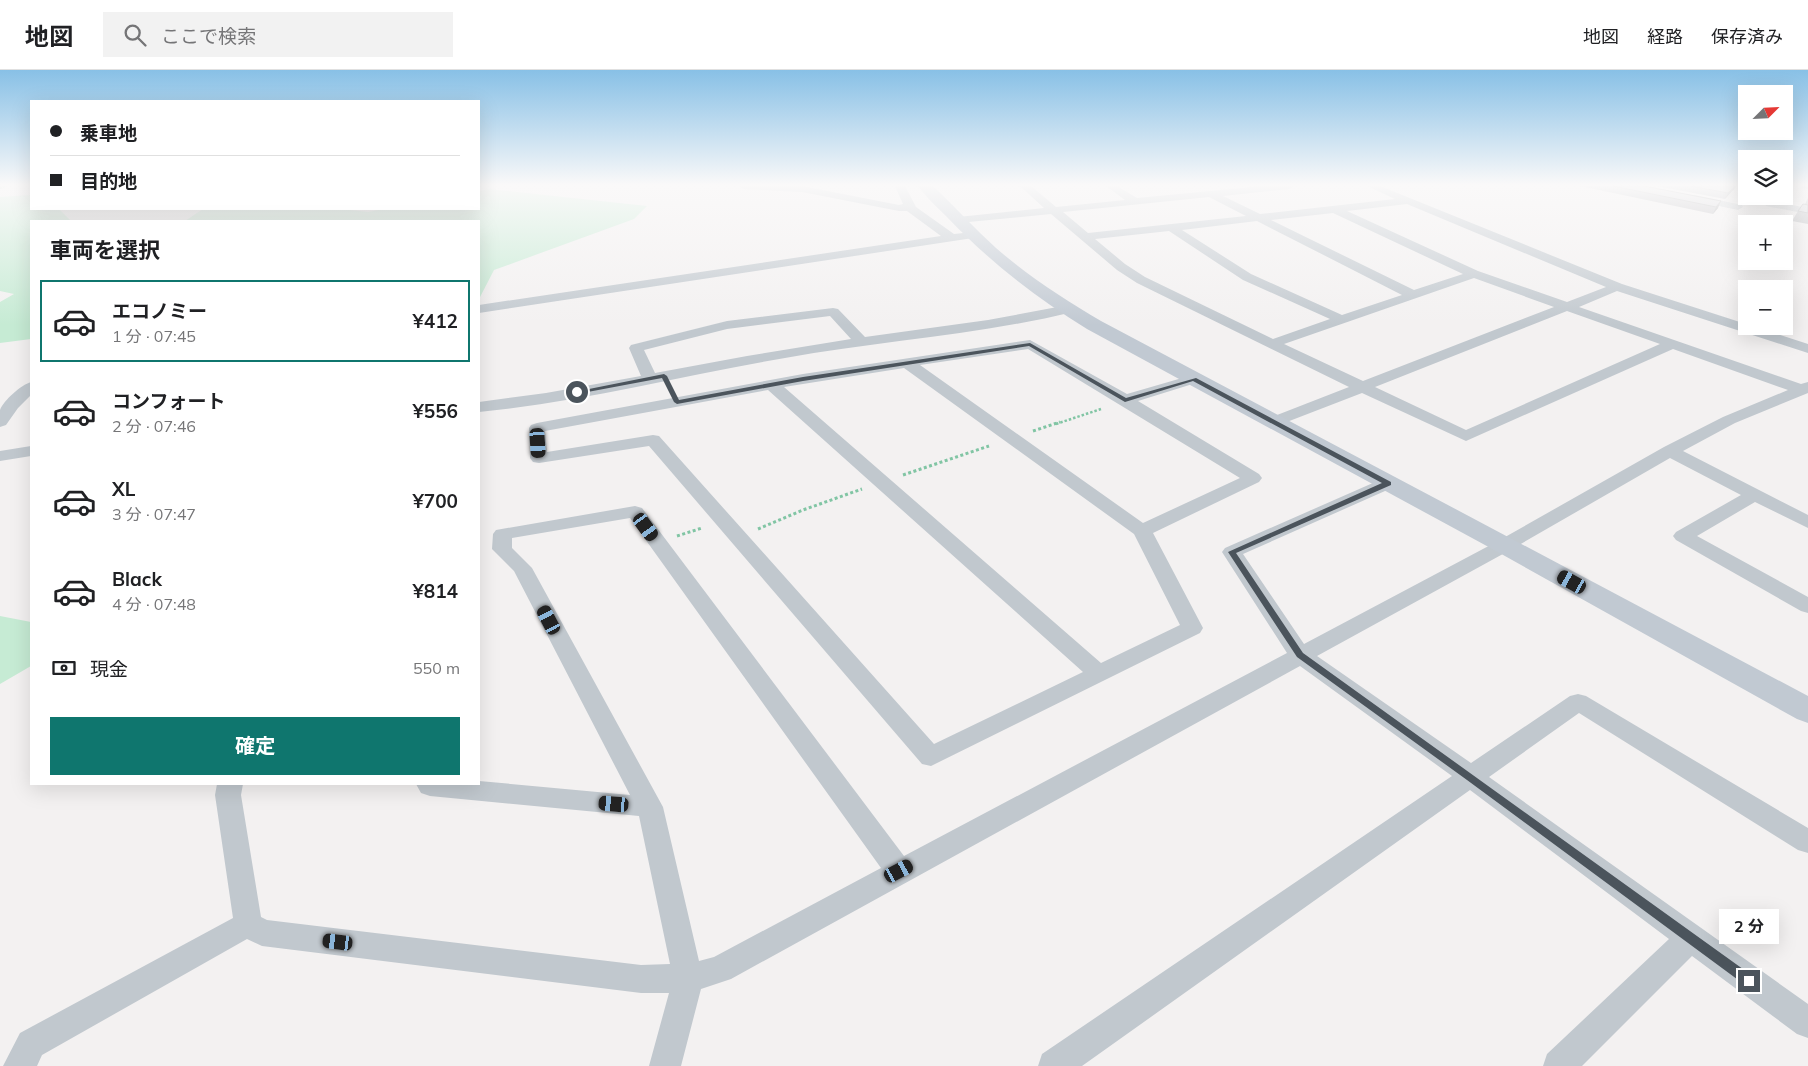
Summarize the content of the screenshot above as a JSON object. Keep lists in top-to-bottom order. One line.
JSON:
{"north":"top right","page":{"header":"地図","search":"ここで検索","nav":["地図","経路","保存済み"],"map_buttons":["+","−"],"banner":["乗車地","目的地"],"heading":"車両を選択","list":[{"name":"エコノミー","note":"1 分 · 07:45","value":"¥412"},{"name":"コンフォート","note":"2 分 · 07:46","value":"¥556"},{"name":"XL","note":"3 分 · 07:47","value":"¥700"},{"name":"Black","note":"4 分 · 07:48","value":"¥814"}],"pay":["現金","550 m"],"buttons":"確定","bubble":"2 分"}}
